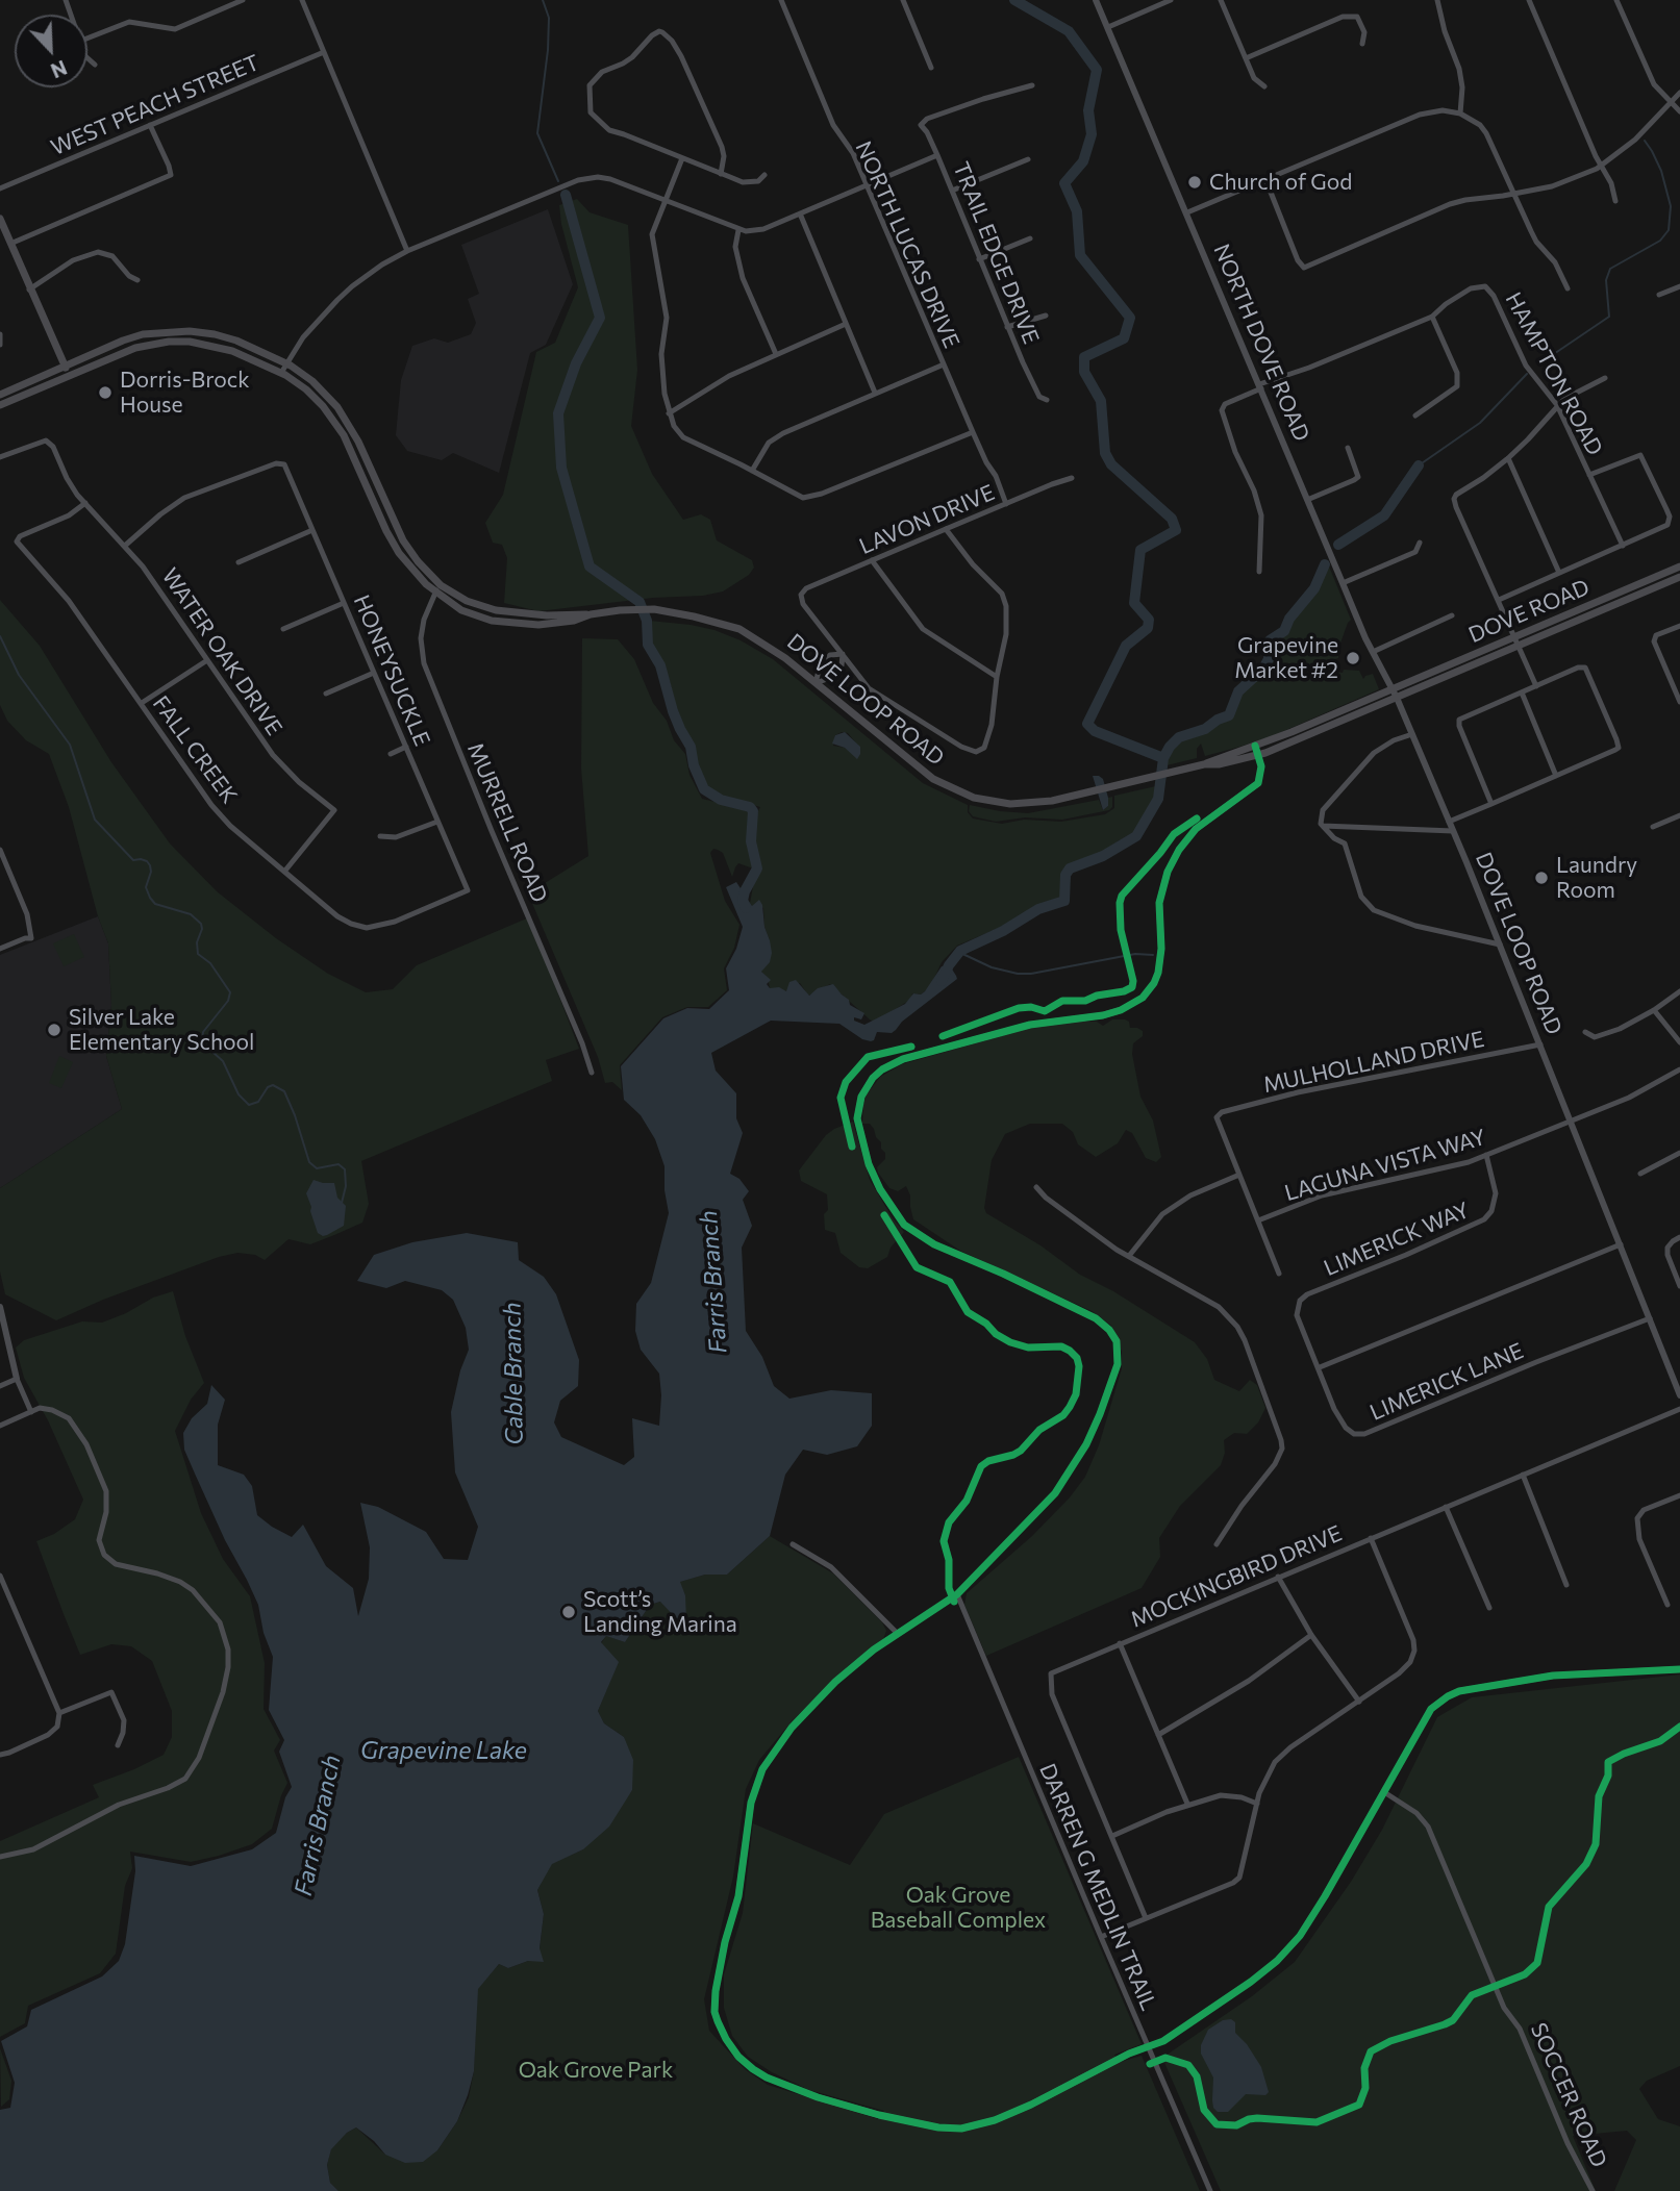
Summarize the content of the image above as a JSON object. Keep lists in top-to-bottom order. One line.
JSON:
{"streets":{"main road":["DOVE ROAD","DOVE LOOP ROAD"],"street":["WEST PEACH STREET","NORTH LUCAS DRIVE","TRAIL EDGE DRIVE","NORTH DOVE ROAD","HAMPTON ROAD","LAVON DRIVE","WATER OAK DRIVE","HONEYSUCKLE","FALL CREEK","MURRELL ROAD","MULHOLLAND DRIVE","LAGUNA VISTA WAY","LIMERICK WAY","LIMERICK LANE","MOCKINGBIRD DRIVE","DARREN G MEDLIN TRAIL","SOCCER ROAD"]},"crossings":[["NORTH LUCAS DRIVE","LAVON DRIVE"],["NORTH DOVE ROAD","HAMPTON ROAD"],["NORTH DOVE ROAD","DOVE ROAD"],["NORTH DOVE ROAD","DOVE LOOP ROAD"],["DOVE ROAD","DOVE LOOP ROAD"],["WATER OAK DRIVE","HONEYSUCKLE"],["WATER OAK DRIVE","FALL CREEK"],["HONEYSUCKLE","FALL CREEK"],["DOVE LOOP ROAD","MURRELL ROAD"],["DOVE LOOP ROAD","MULHOLLAND DRIVE"],["DOVE LOOP ROAD","LAGUNA VISTA WAY"],["DOVE LOOP ROAD","LIMERICK LANE"],["LAGUNA VISTA WAY","LIMERICK WAY"],["LIMERICK WAY","LIMERICK LANE"]],"water":["Farris Branch","Cable Branch","Grapevine Lake"],"parks":["Oak Grove Baseball Complex","Oak Grove Park"],"places":["Church of God","Dorris-Brock House","Grapevine Market #2","Laundry Room","Silver Lake Elementary School","Scott’s Landing Marina"],"north":"bottom right"}
